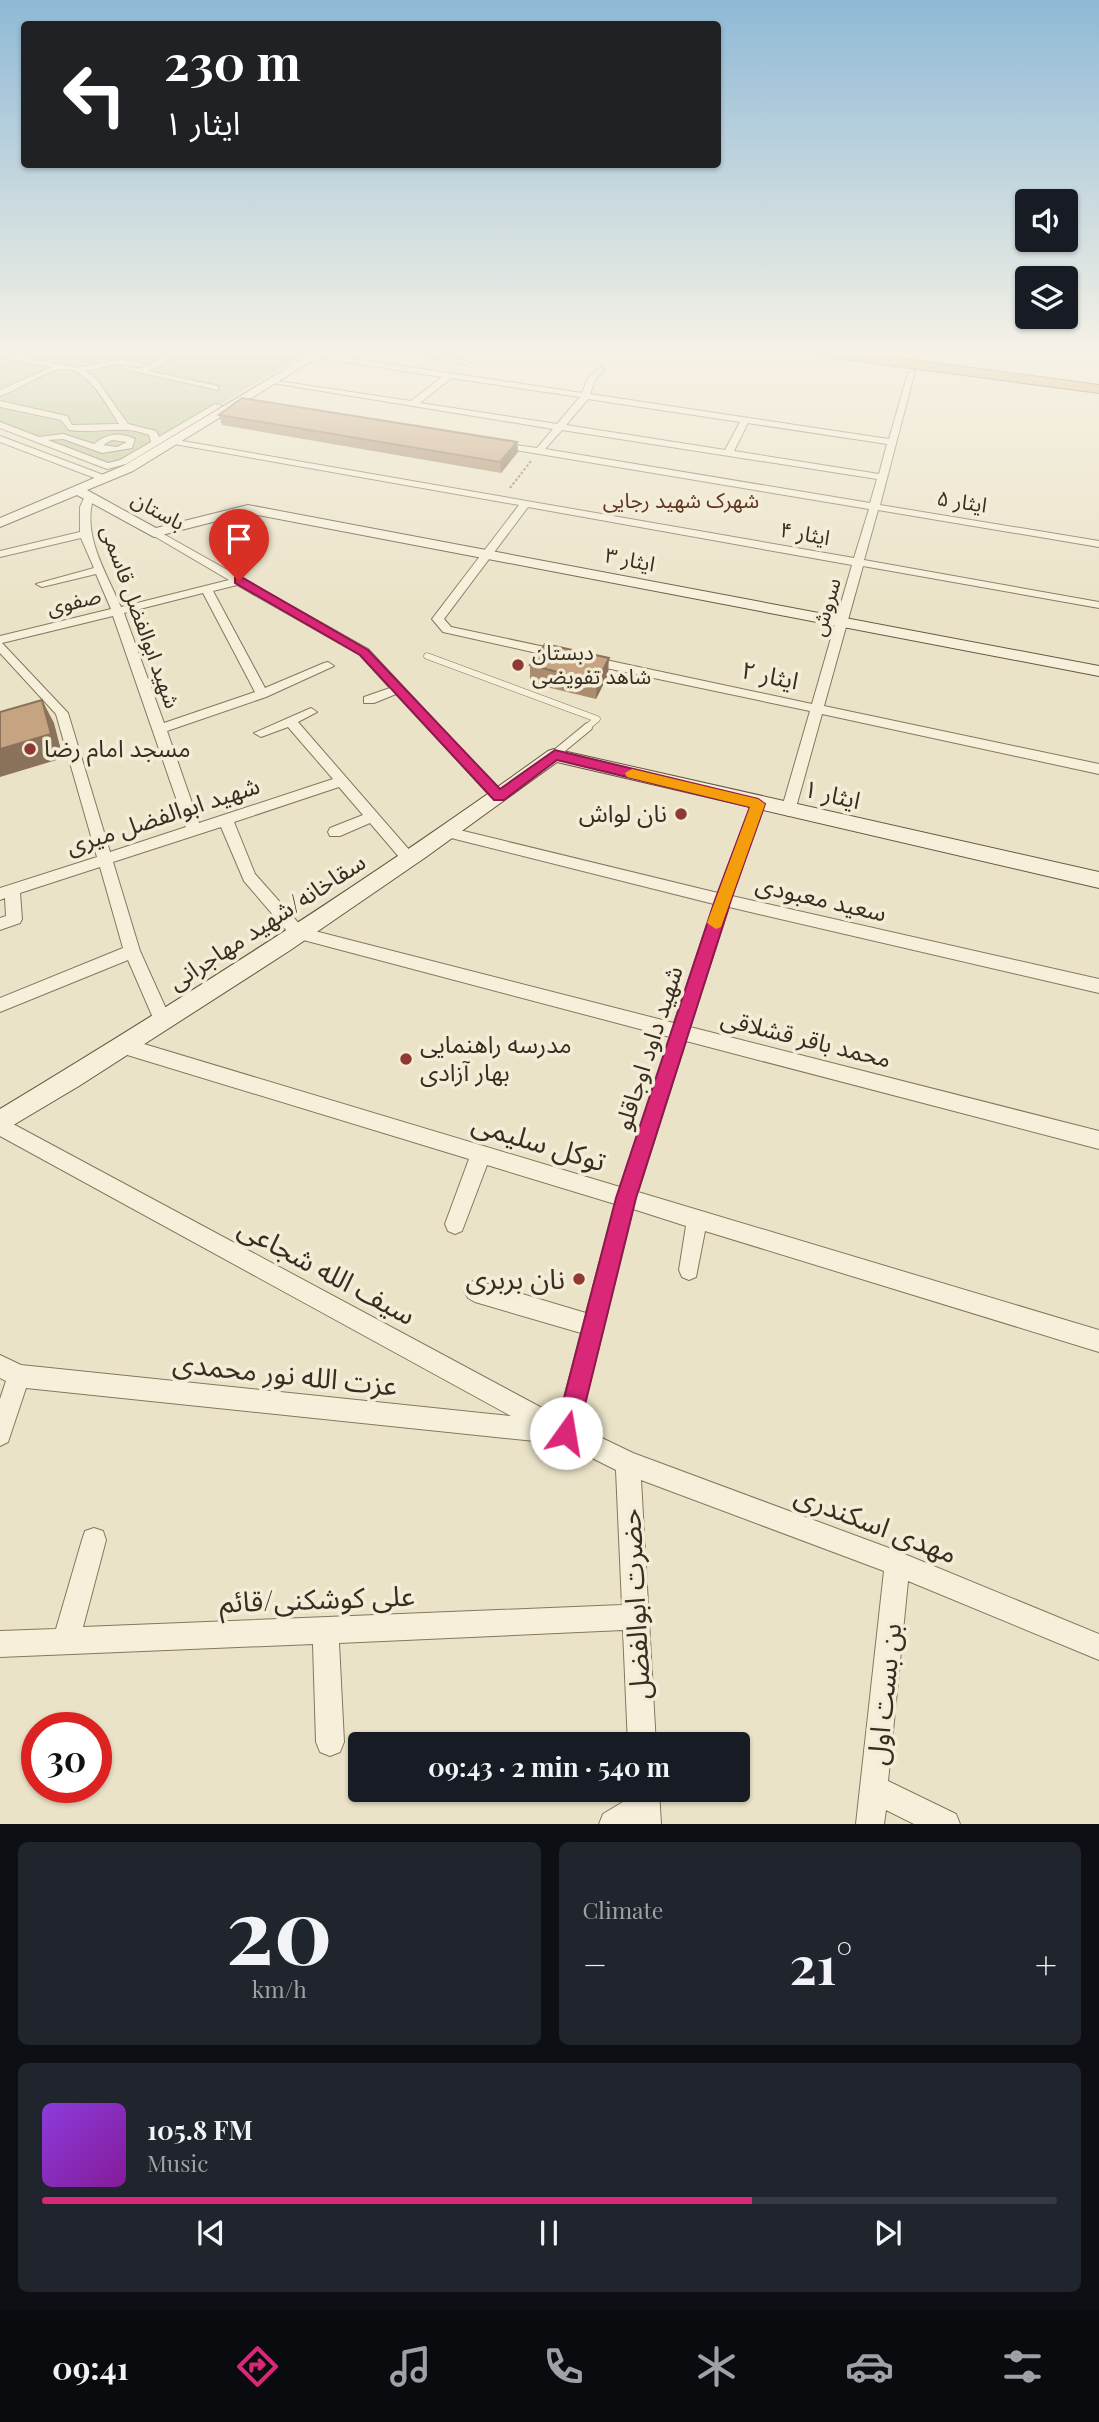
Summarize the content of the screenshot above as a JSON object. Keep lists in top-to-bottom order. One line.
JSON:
{"streets":{"street":["ایثار ۵","باستان","ایثار ۴","ایثار ۳","صفوی","سروش","شهید ابوالفضل قاسمی","ایثار ۲","ایثار ۱","شهید ابوالفضل میری","سعید معبودی","سقاخانه/شهید مهاجرانی","محمد باقر قشلاقی","شهید داود اوجاقلو","توکل سلیمی","سیف الله شجاعی","عزت الله نور محمدی","مهدی اسکندری","علی کوشکنی/قائم","حضرت ابوالفضل","بن بست اول"]},"crossings":[["ایثار ۵","سروش"],["باستان","ایثار ۳"],["باستان","صفوی"],["باستان","شهید ابوالفضل قاسمی"],["باستان","سقاخانه/شهید مهاجرانی"],["ایثار ۴","سروش"],["ایثار ۳","سروش"],["ایثار ۳","ایثار ۲"],["صفوی","شهید ابوالفضل قاسمی"],["سروش","ایثار ۲"],["سروش","ایثار ۱"],["شهید ابوالفضل قاسمی","شهید ابوالفضل میری"],["ایثار ۱","سقاخانه/شهید مهاجرانی"],["ایثار ۱","شهید داود اوجاقلو"],["سعید معبودی","سقاخانه/شهید مهاجرانی"],["سعید معبودی","شهید داود اوجاقلو"],["سقاخانه/شهید مهاجرانی","محمد باقر قشلاقی"],["سقاخانه/شهید مهاجرانی","توکل سلیمی"],["سقاخانه/شهید مهاجرانی","سیف الله شجاعی"],["محمد باقر قشلاقی","شهید داود اوجاقلو"],["شهید داود اوجاقلو","توکل سلیمی"],["شهید داود اوجاقلو","سیف الله شجاعی"],["شهید داود اوجاقلو","عزت الله نور محمدی"],["سیف الله شجاعی","عزت الله نور محمدی"],["سیف الله شجاعی","مهدی اسکندری"],["سیف الله شجاعی","حضرت ابوالفضل"],["مهدی اسکندری","حضرت ابوالفضل"],["مهدی اسکندری","بن بست اول"],["علی کوشکنی/قائم","حضرت ابوالفضل"]],"districts":["شهرک شهید رجایی"],"places":["دبستان شاهد تفویضی","مسجد امام رضا","نان لواش","مدرسه راهنمایی بهار آزادی","نان بربری"],"page":{"turn":["230 m","ایثار ۱"],"limit":"30","trip":"09:43 · 2 min · 540 m","tile":[["20","km/h"],"Climate"],"heat":["−","21°","+"],"song":["105.8 FM","Music"],"tabs":"09:41"}}
